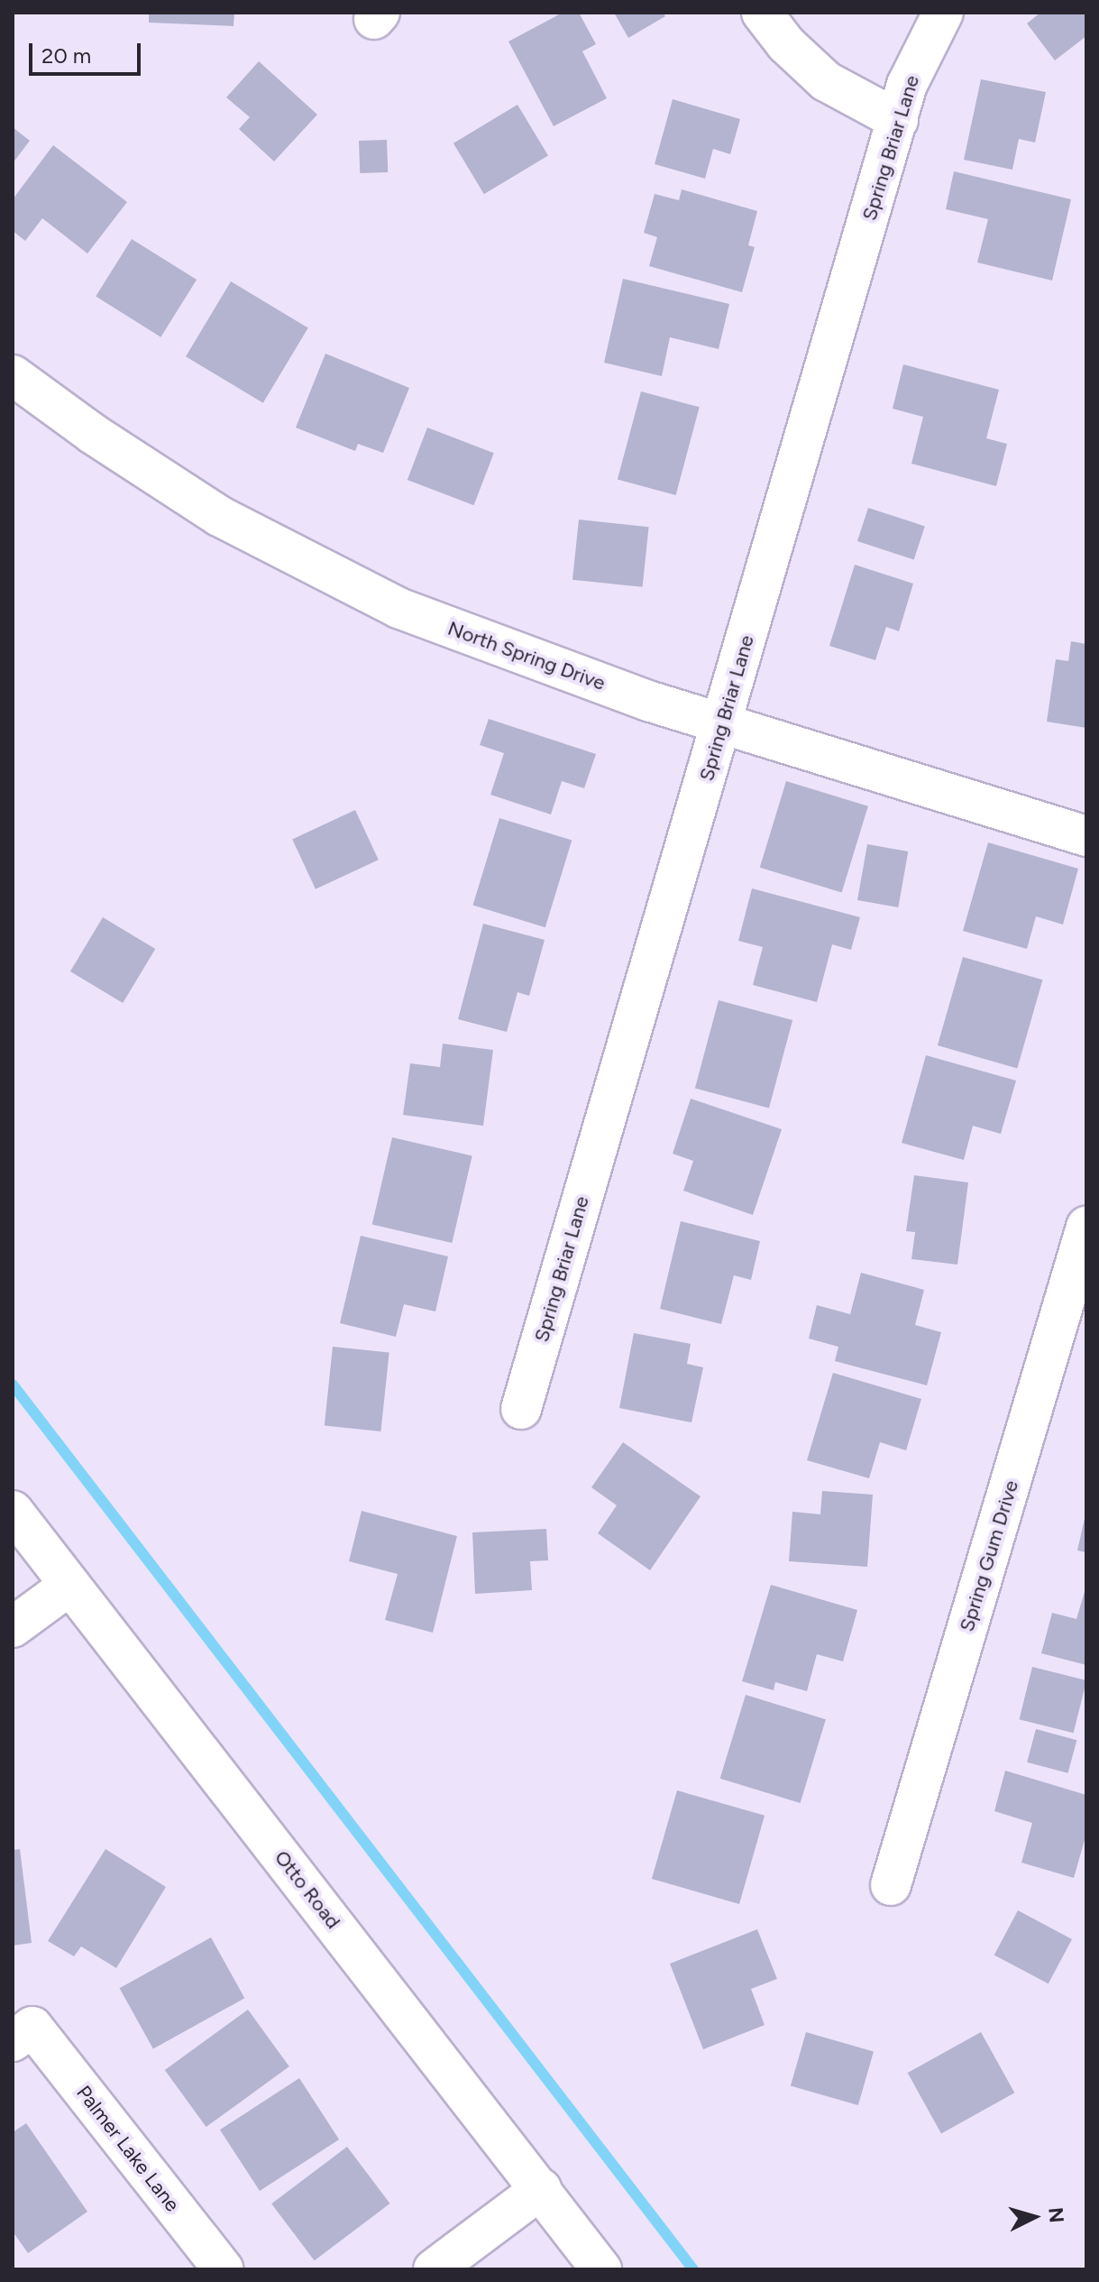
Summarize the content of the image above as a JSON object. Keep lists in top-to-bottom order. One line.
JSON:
{"streets":{"street":["Spring Briar Lane","North Spring Drive","Spring Gum Drive","Otto Road","Palmer Lake Lane"]},"crossings":[["Spring Briar Lane","North Spring Drive"]],"scale_bar":"20 m","north":"right"}
